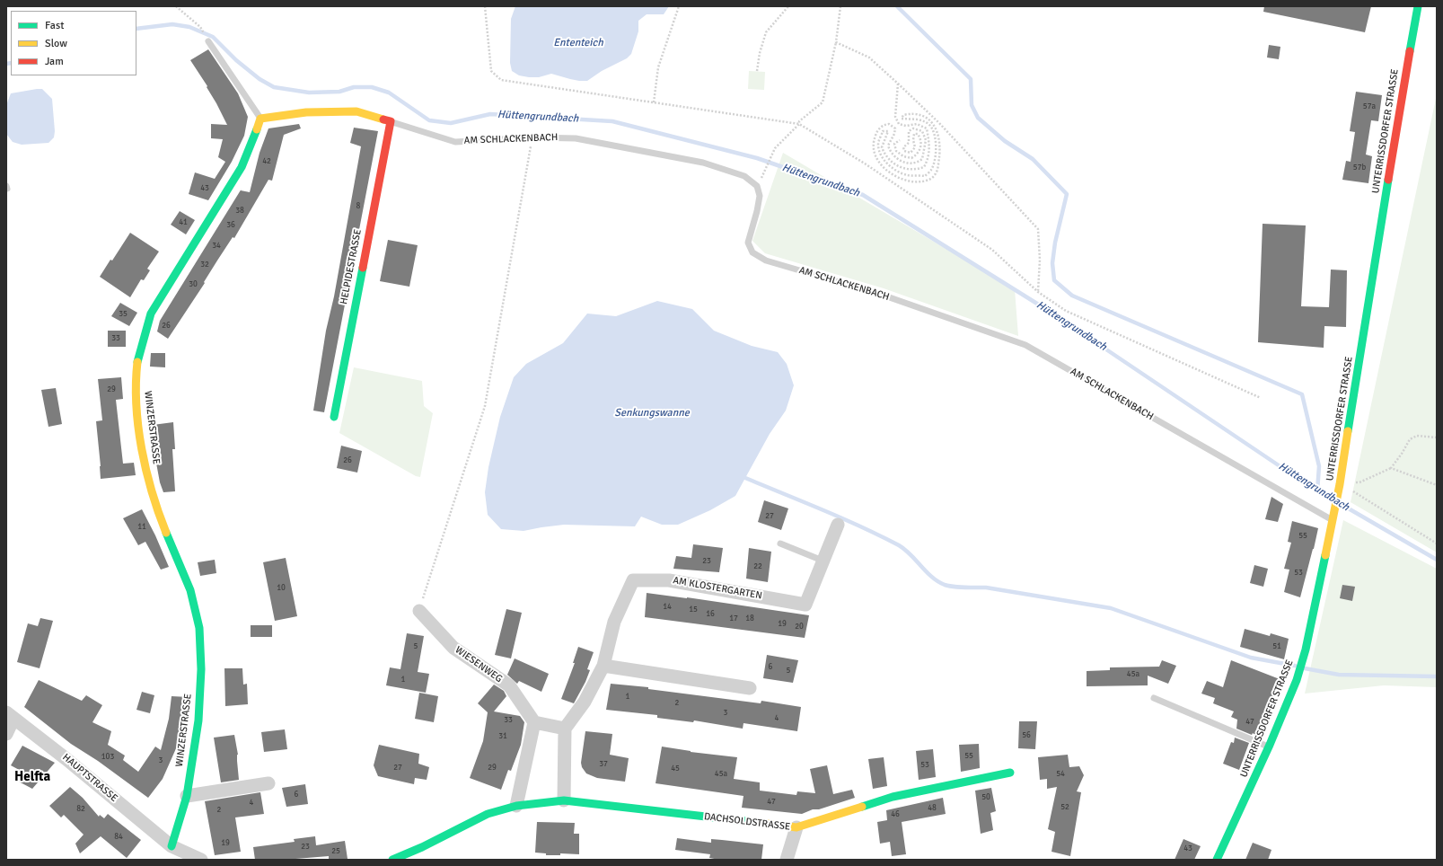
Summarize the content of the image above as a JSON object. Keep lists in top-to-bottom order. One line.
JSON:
{"streets":{"street":["UNTERRISSDORFER STRASSE","HELPIDESTRASSE","WINZERSTRASSE","AM KLOSTERGARTEN","WIESENWEG","HAUPTSTRASSE","DACHSOLDSTRASSE"],"lane":["AM SCHLACKENBACH"]},"crossings":[["UNTERRISSDORFER STRASSE","AM SCHLACKENBACH"],["AM SCHLACKENBACH","HELPIDESTRASSE"],["WINZERSTRASSE","HAUPTSTRASSE"]],"districts":["Helfta"],"water":["Ententeich","Hüttengrundbach","Senkungswanne"],"house_numbers":["57a","42","57b","43","8","38","41","36","34","32","30","35","26","33","29","26","27","11","55","23","22","53","10","14","15","16","17","18","19","20","5","51","6","5","45a","1","1","2","3","4","33","47","56","31","55","103","3","37","53","27","29","45","45a","54","6","50","47","4","52","48","82","2","46","84","19","23","43","25"],"legend":["Fast","Slow","Jam"]}
